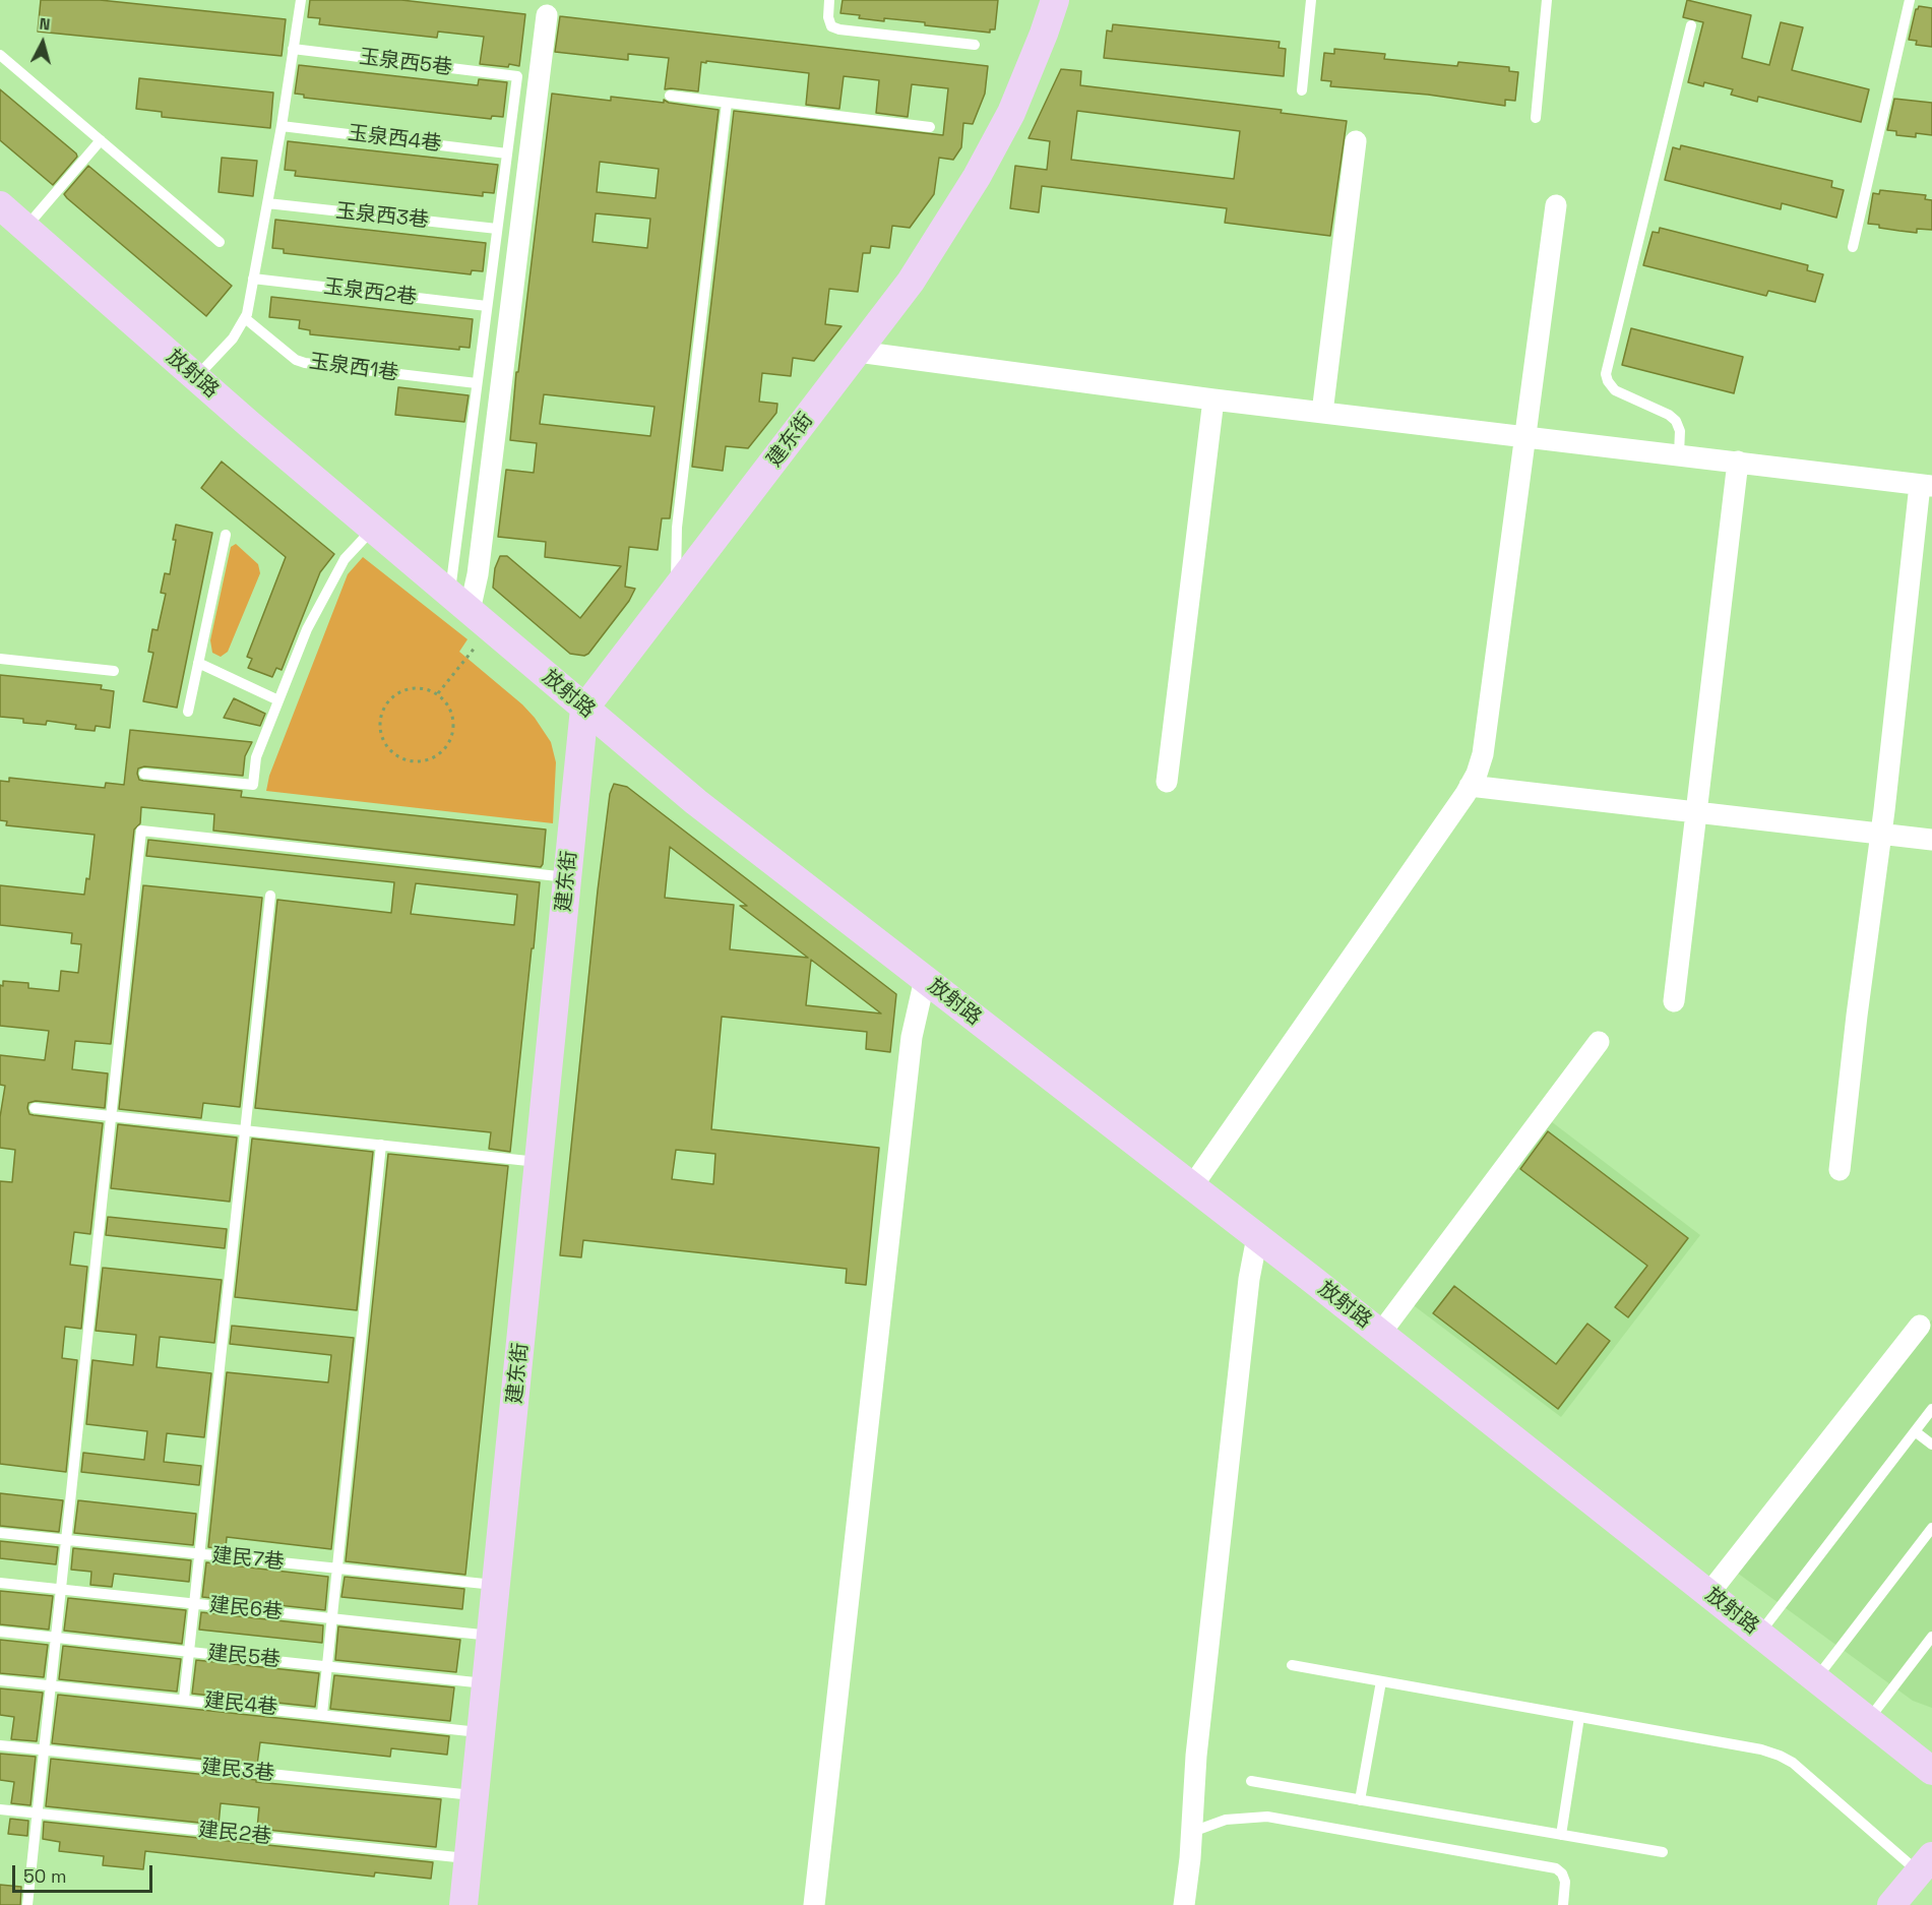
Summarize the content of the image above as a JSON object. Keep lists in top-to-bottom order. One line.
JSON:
{"streets":{"street":["放射路","建东街"],"lane":["玉泉西5巷","玉泉西4巷","玉泉西3巷","玉泉西2巷","玉泉西1巷","建民7巷","建民6巷","建民5巷","建民4巷","建民3巷","建民2巷"]},"crossings":[["玉泉西5巷","玉泉西4巷"],["放射路","建东街"],["建东街","建民7巷"],["建东街","建民6巷"],["建东街","建民5巷"],["建东街","建民4巷"],["建东街","建民3巷"],["建东街","建民2巷"]],"scale_bar":"50 m","north":"top"}
